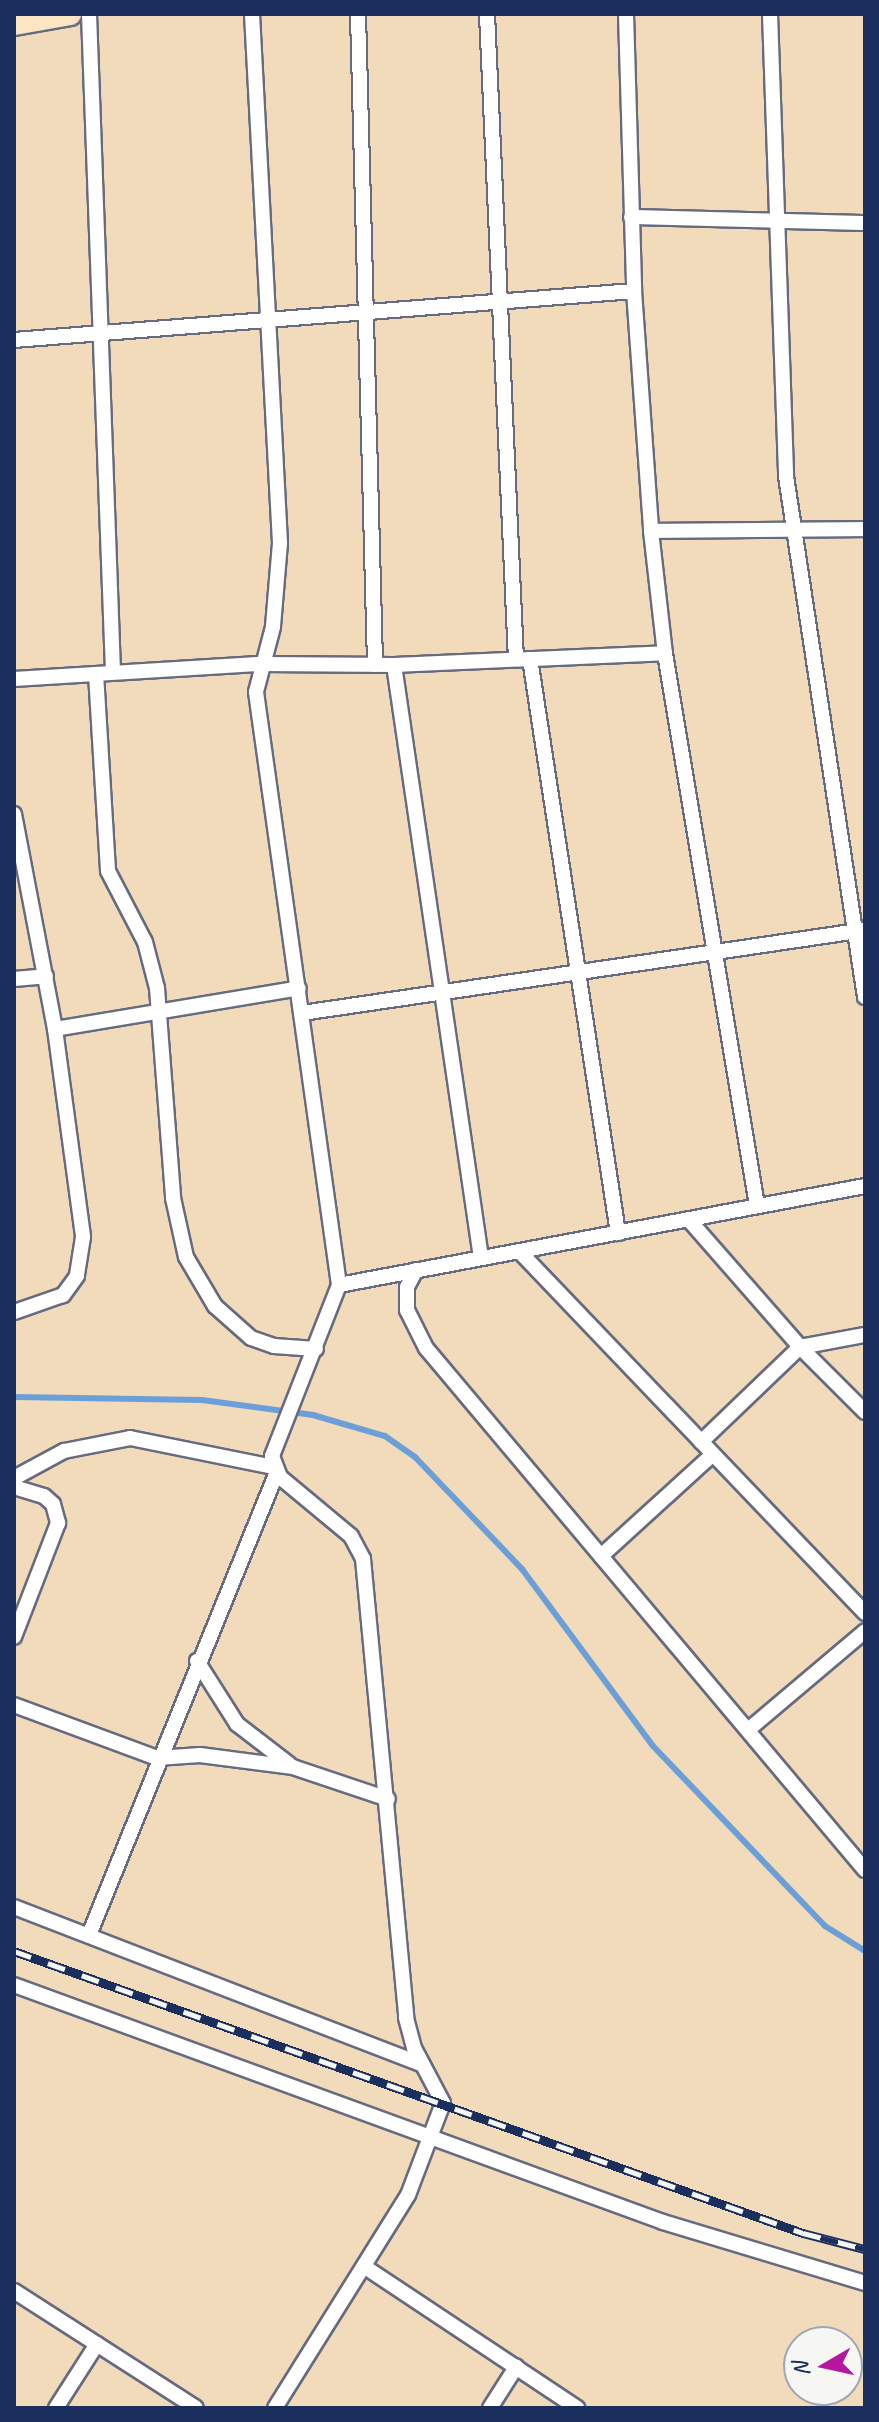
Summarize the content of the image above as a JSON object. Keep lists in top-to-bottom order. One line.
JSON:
{"north":"left"}
